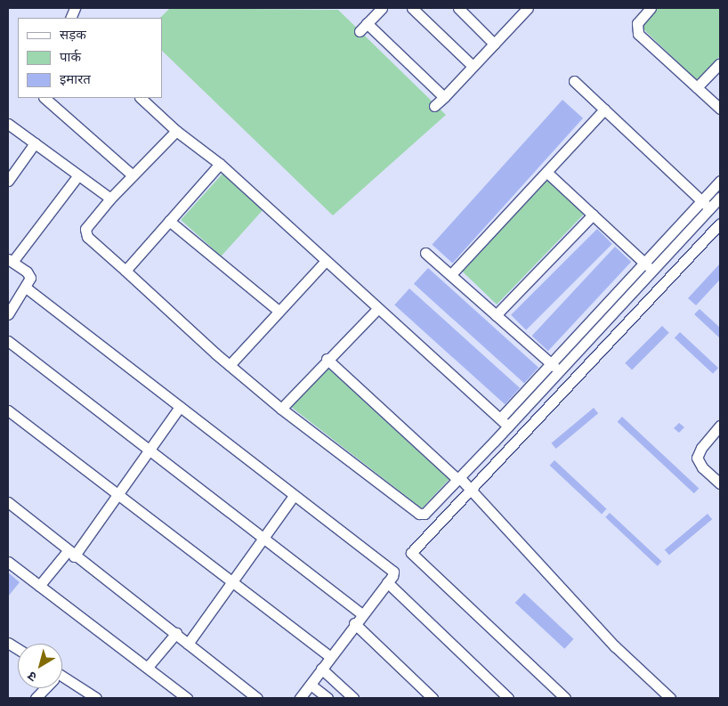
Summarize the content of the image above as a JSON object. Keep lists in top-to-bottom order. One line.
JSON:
{"legend":["सड़क","पार्क","इमारत"],"north":"bottom left"}
